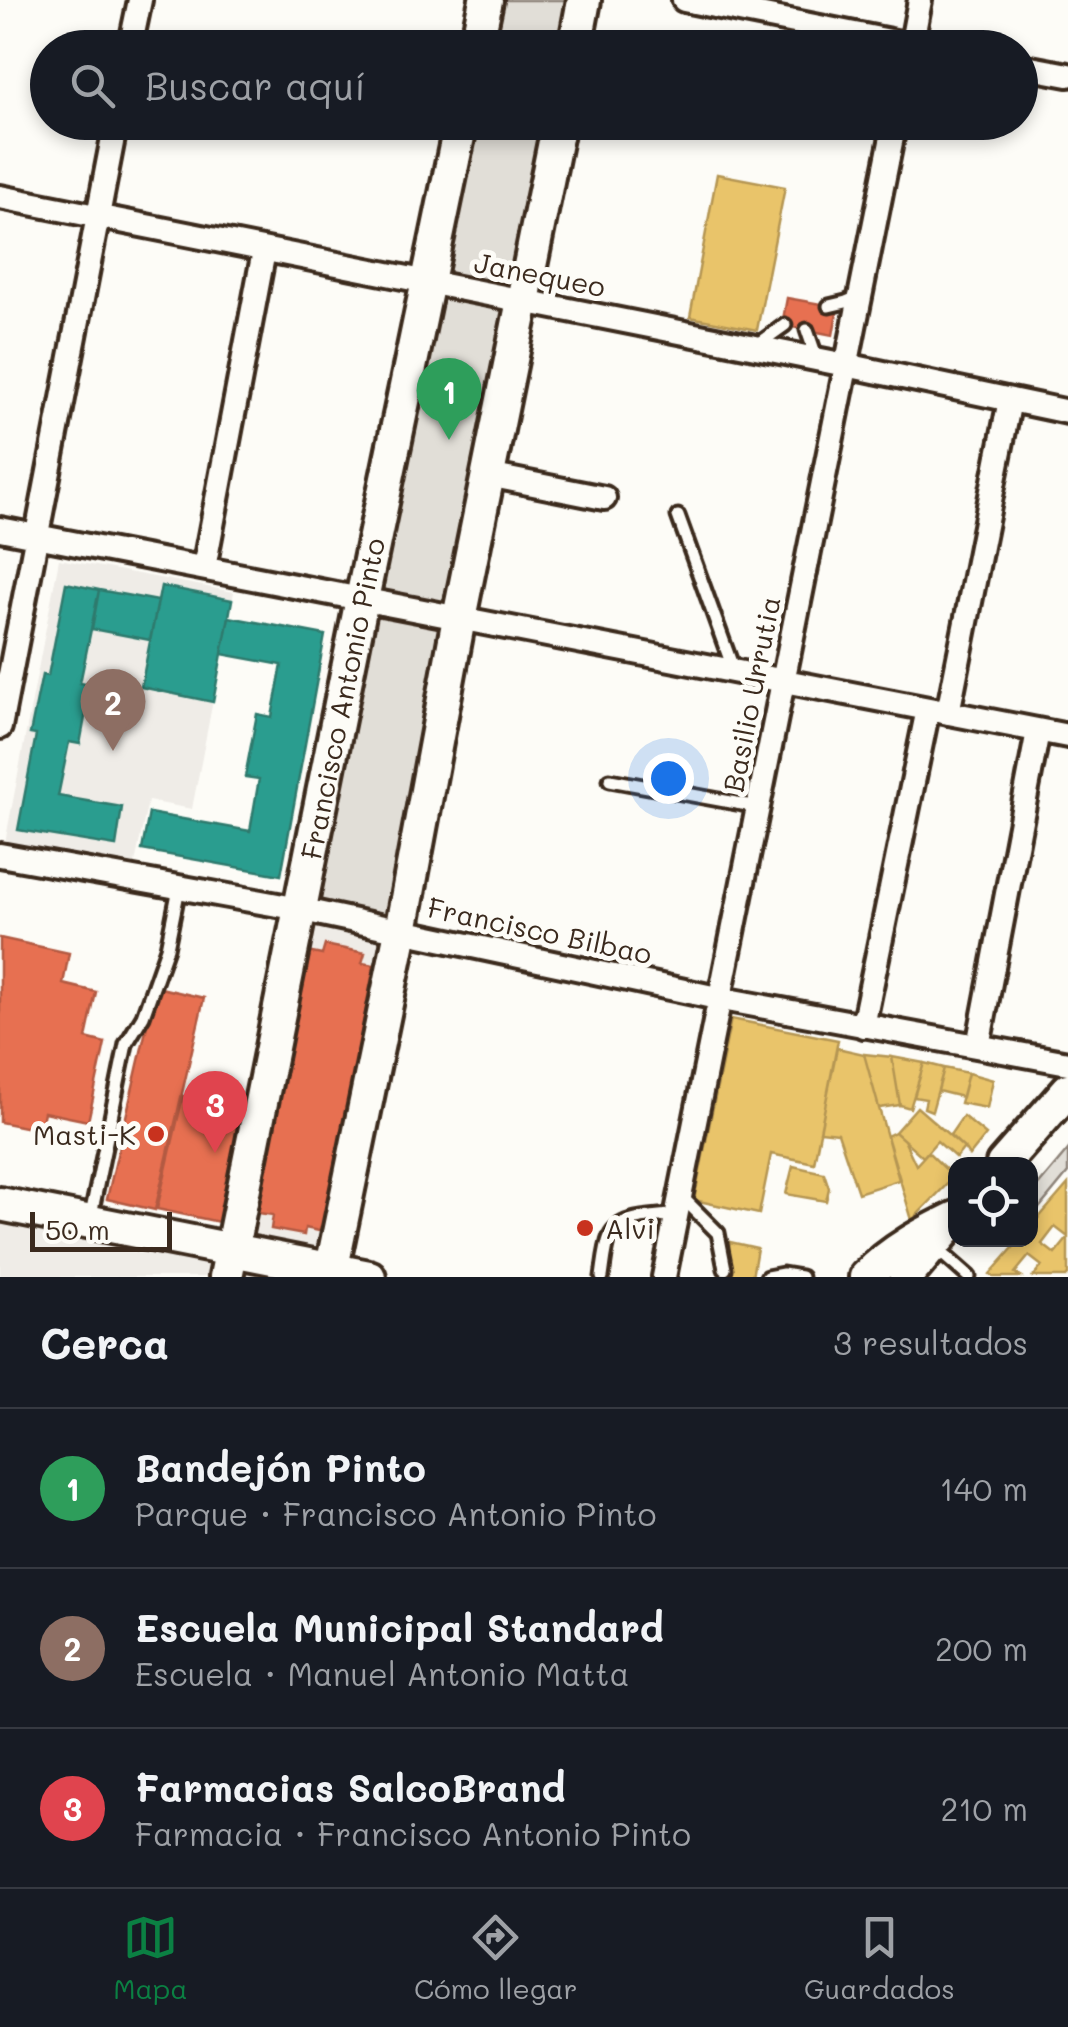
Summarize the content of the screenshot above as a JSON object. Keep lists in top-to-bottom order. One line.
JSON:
{"streets":{"main road":["Francisco Antonio Pinto"],"street":["Janequeo","Basilio Urrutia","Francisco Bilbao"]},"crossings":[["Janequeo","Basilio Urrutia"],["Janequeo","Francisco Antonio Pinto"],["Basilio Urrutia","Francisco Bilbao"],["Francisco Antonio Pinto","Francisco Bilbao"]],"places":["Masti-K","Alvi"],"scale_bar":"50 m","page":{"search":"Buscar aquí","pins":["1","2","3"],"scale":"50 m","heading":["Cerca","3 resultados"],"list":[{"mark":"1","name":"Bandejón Pinto","note":"Parque · Francisco Antonio Pinto","value":"140 m"},{"mark":"2","name":"Escuela Municipal Standard","note":"Escuela · Manuel Antonio Matta","value":"200 m"},{"mark":"3","name":"Farmacias SalcoBrand","note":"Farmacia · Francisco Antonio Pinto","value":"210 m"}],"nav":["Mapa","Cómo llegar","Guardados"]}}
